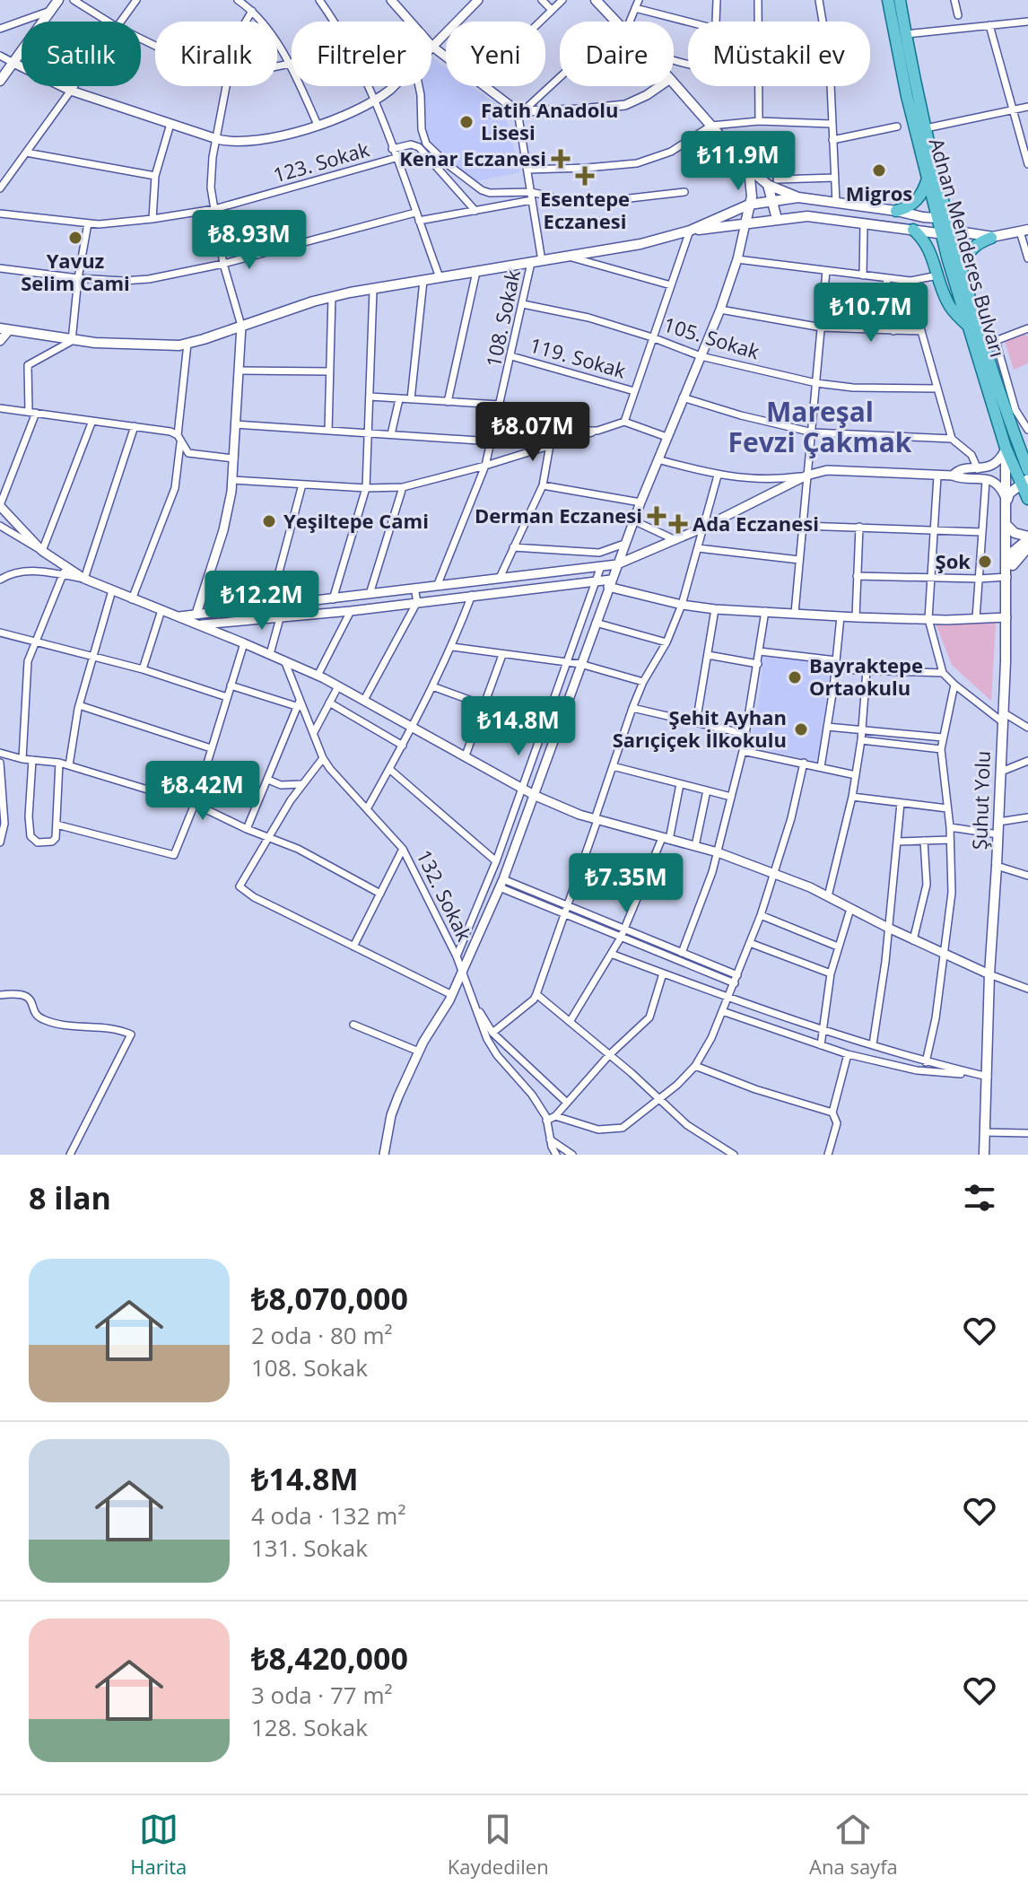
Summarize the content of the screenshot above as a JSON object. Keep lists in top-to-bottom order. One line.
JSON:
{"streets":{"main road":["Adnan Menderes Bulvarı","Şuhut Yolu"],"street":["123. Sokak","108. Sokak","105. Sokak","119. Sokak","132. Sokak"]},"crossings":[["Adnan Menderes Bulvarı","Şuhut Yolu"],["108. Sokak","105. Sokak"],["108. Sokak","119. Sokak"]],"districts":["Mareşal Fevzi Çakmak"],"places":{"other":["Fatih Anadolu Lisesi","Migros","Yavuz Selim Cami","Yeşiltepe Cami","Şok","Bayraktepe Ortaokulu","Şehit Ayhan Sarıçiçek İlkokulu"],"health":["Kenar Eczanesi","Esentepe Eczanesi","Derman Eczanesi","Ada Eczanesi"]},"page":{"chip":["Satılık","Kiralık","Filtreler","Yeni","Daire","Müstakil ev"],"price":["₺11.9M","₺8.93M","₺10.7M","₺8.07M","₺12.2M","₺14.8M","₺8.42M","₺7.35M"],"heading":"8 ilan","list":[{"name":"₺8,070,000","note":"2 oda · 80 m² · 108. Sokak"},{"name":"₺14.8M","note":"4 oda · 132 m² · 131. Sokak"},{"name":"₺8,420,000","note":"3 oda · 77 m² · 128. Sokak"}],"tabs":["Harita","Kaydedilen","Ana sayfa"]}}
